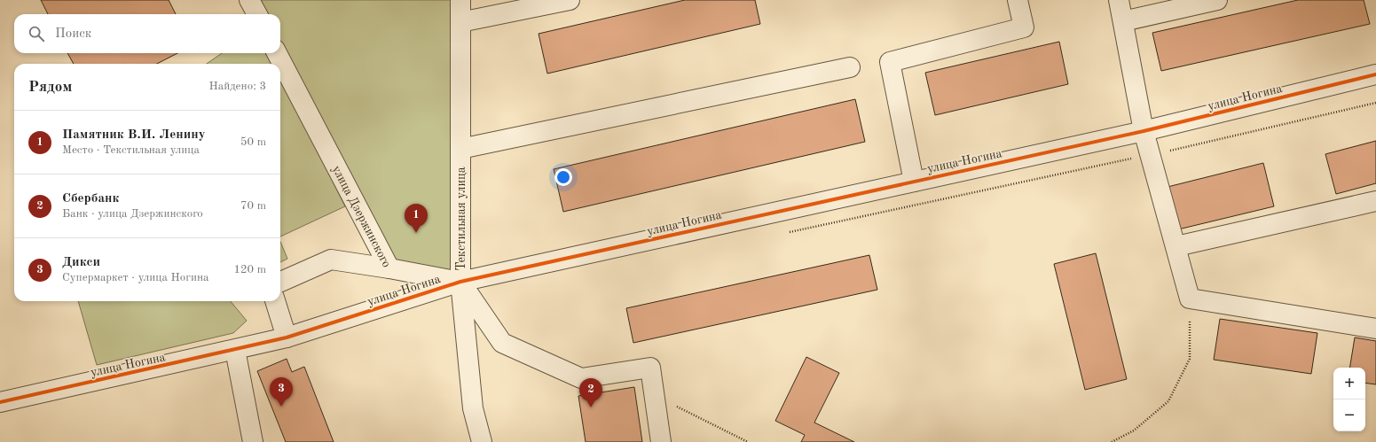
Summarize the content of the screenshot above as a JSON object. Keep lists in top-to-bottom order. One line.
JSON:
{"streets":{"street":["улица Ногина","улица Дзержинского","Текстильная улица"]},"crossings":[["улица Ногина","улица Дзержинского"],["улица Ногина","Текстильная улица"],["улица Дзержинского","Текстильная улица"]],"page":{"search":"Поиск","heading":["Рядом","Найдено: 3"],"list":[{"mark":"1","name":"Памятник В.И. Ленину","note":"Место · Текстильная улица","value":"50 m"},{"mark":"2","name":"Сбербанк","note":"Банк · улица Дзержинского","value":"70 m"},{"mark":"3","name":"Дикси","note":"Супермаркет · улица Ногина","value":"120 m"}],"pins":["1","3","2"],"map_buttons":["+","−"]}}
